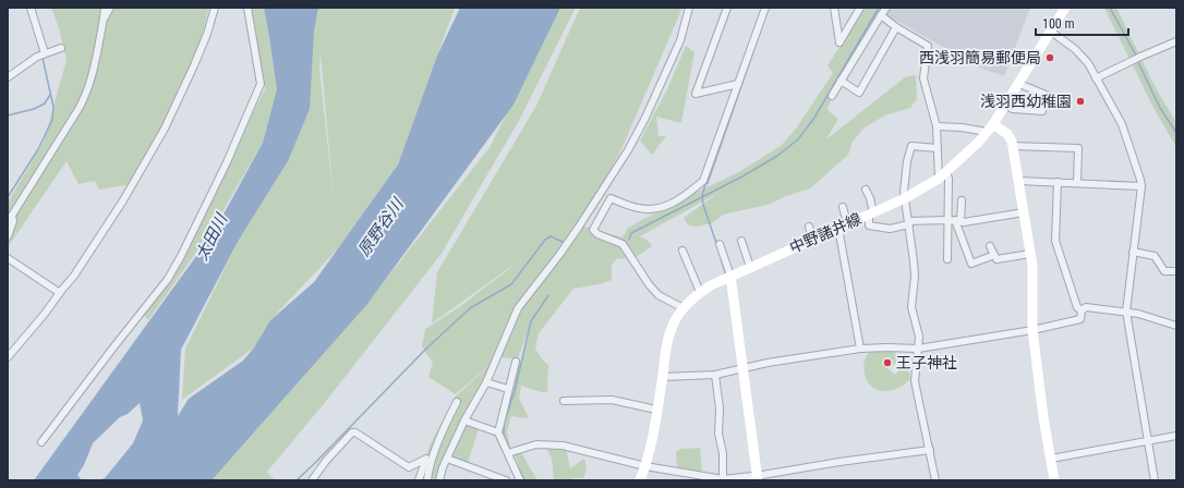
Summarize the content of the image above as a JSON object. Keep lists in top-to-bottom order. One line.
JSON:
{"streets":{"main road":["中野諸井線"]},"water":["原野谷川","太田川"],"places":["西浅羽簡易郵便局","浅羽西幼稚園","王子神社"],"scale_bar":"100 m"}
